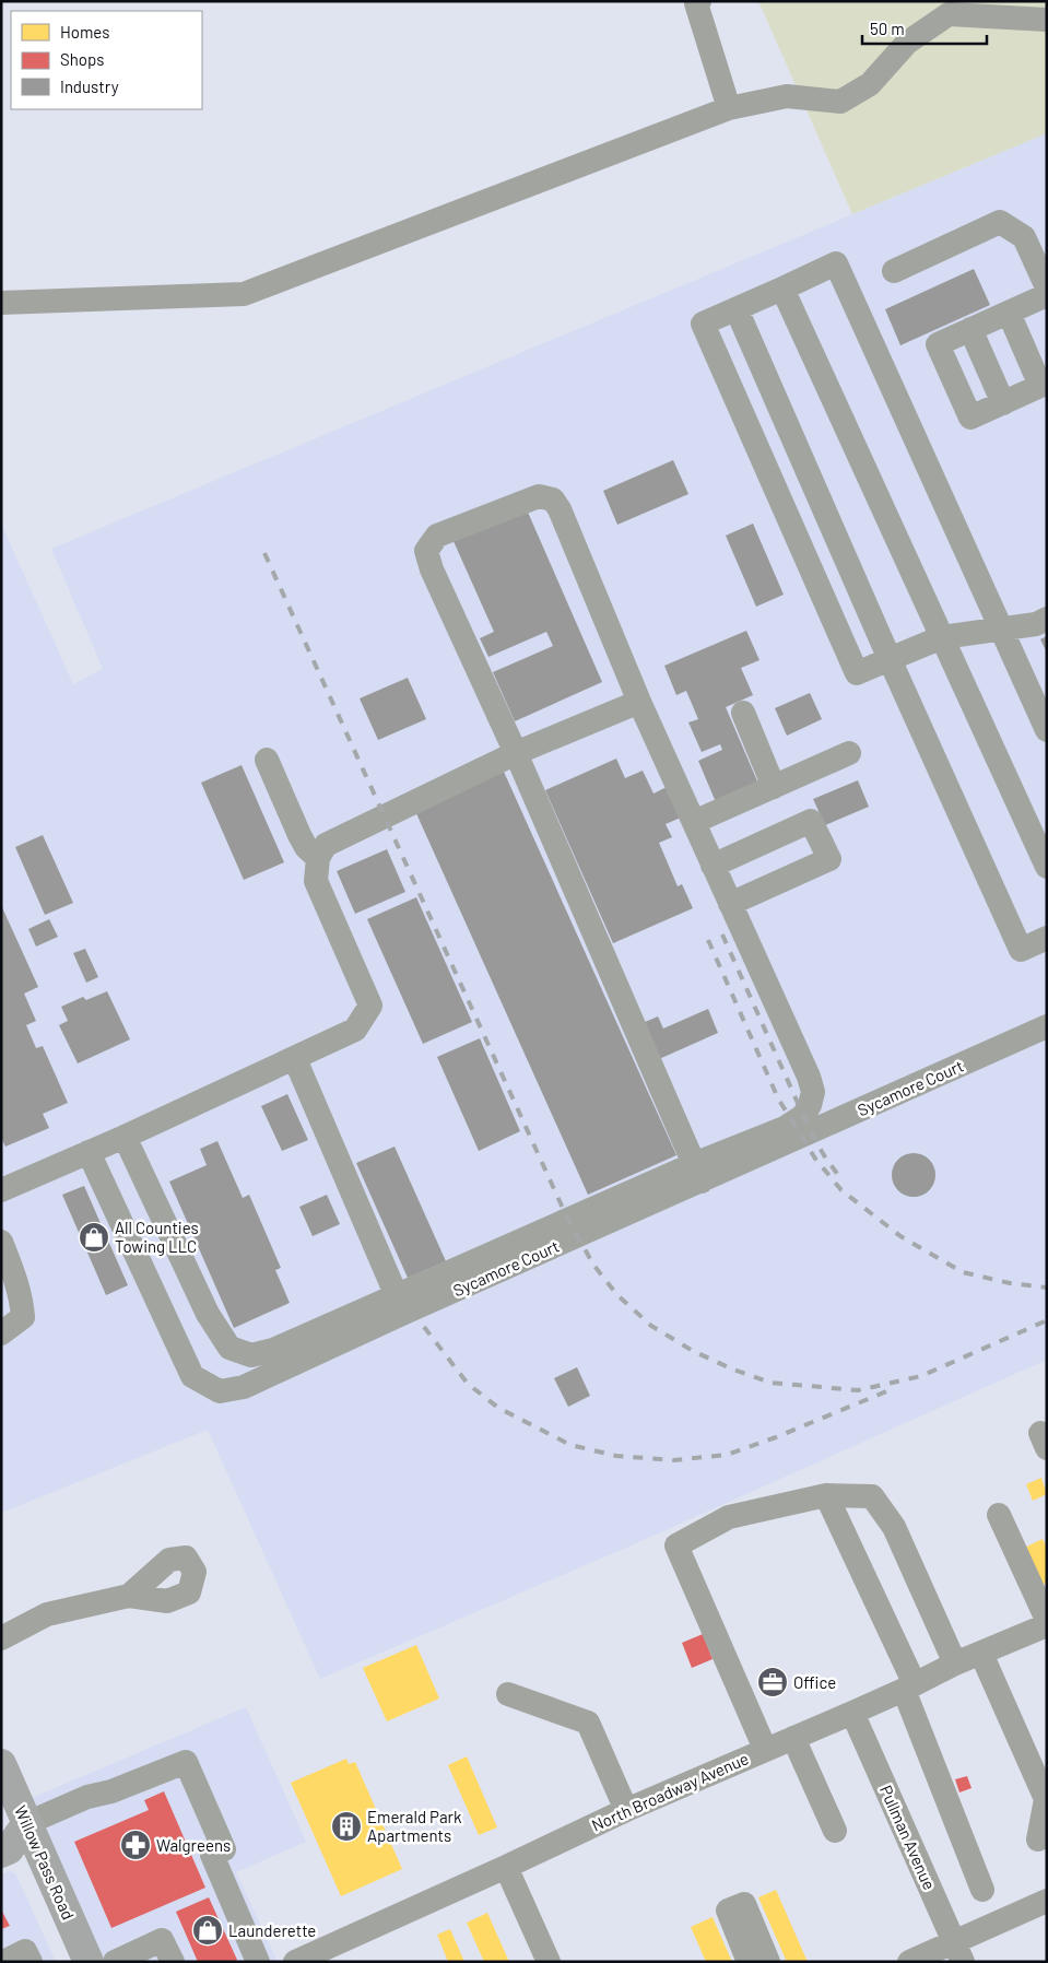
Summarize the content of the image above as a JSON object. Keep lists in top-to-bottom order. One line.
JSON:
{"streets":{"main road":["Willow Pass Road"],"street":["Sycamore Court","North Broadway Avenue","Pullman Avenue"]},"crossings":[["North Broadway Avenue","Pullman Avenue"]],"places":{"shop":["All Counties Towing LLC","Launderette"],"office":["Office"],"building":["Emerald Park Apartments"],"pharmacy":["Walgreens"]},"legend":["Homes","Shops","Industry"],"scale_bar":"50 m"}
